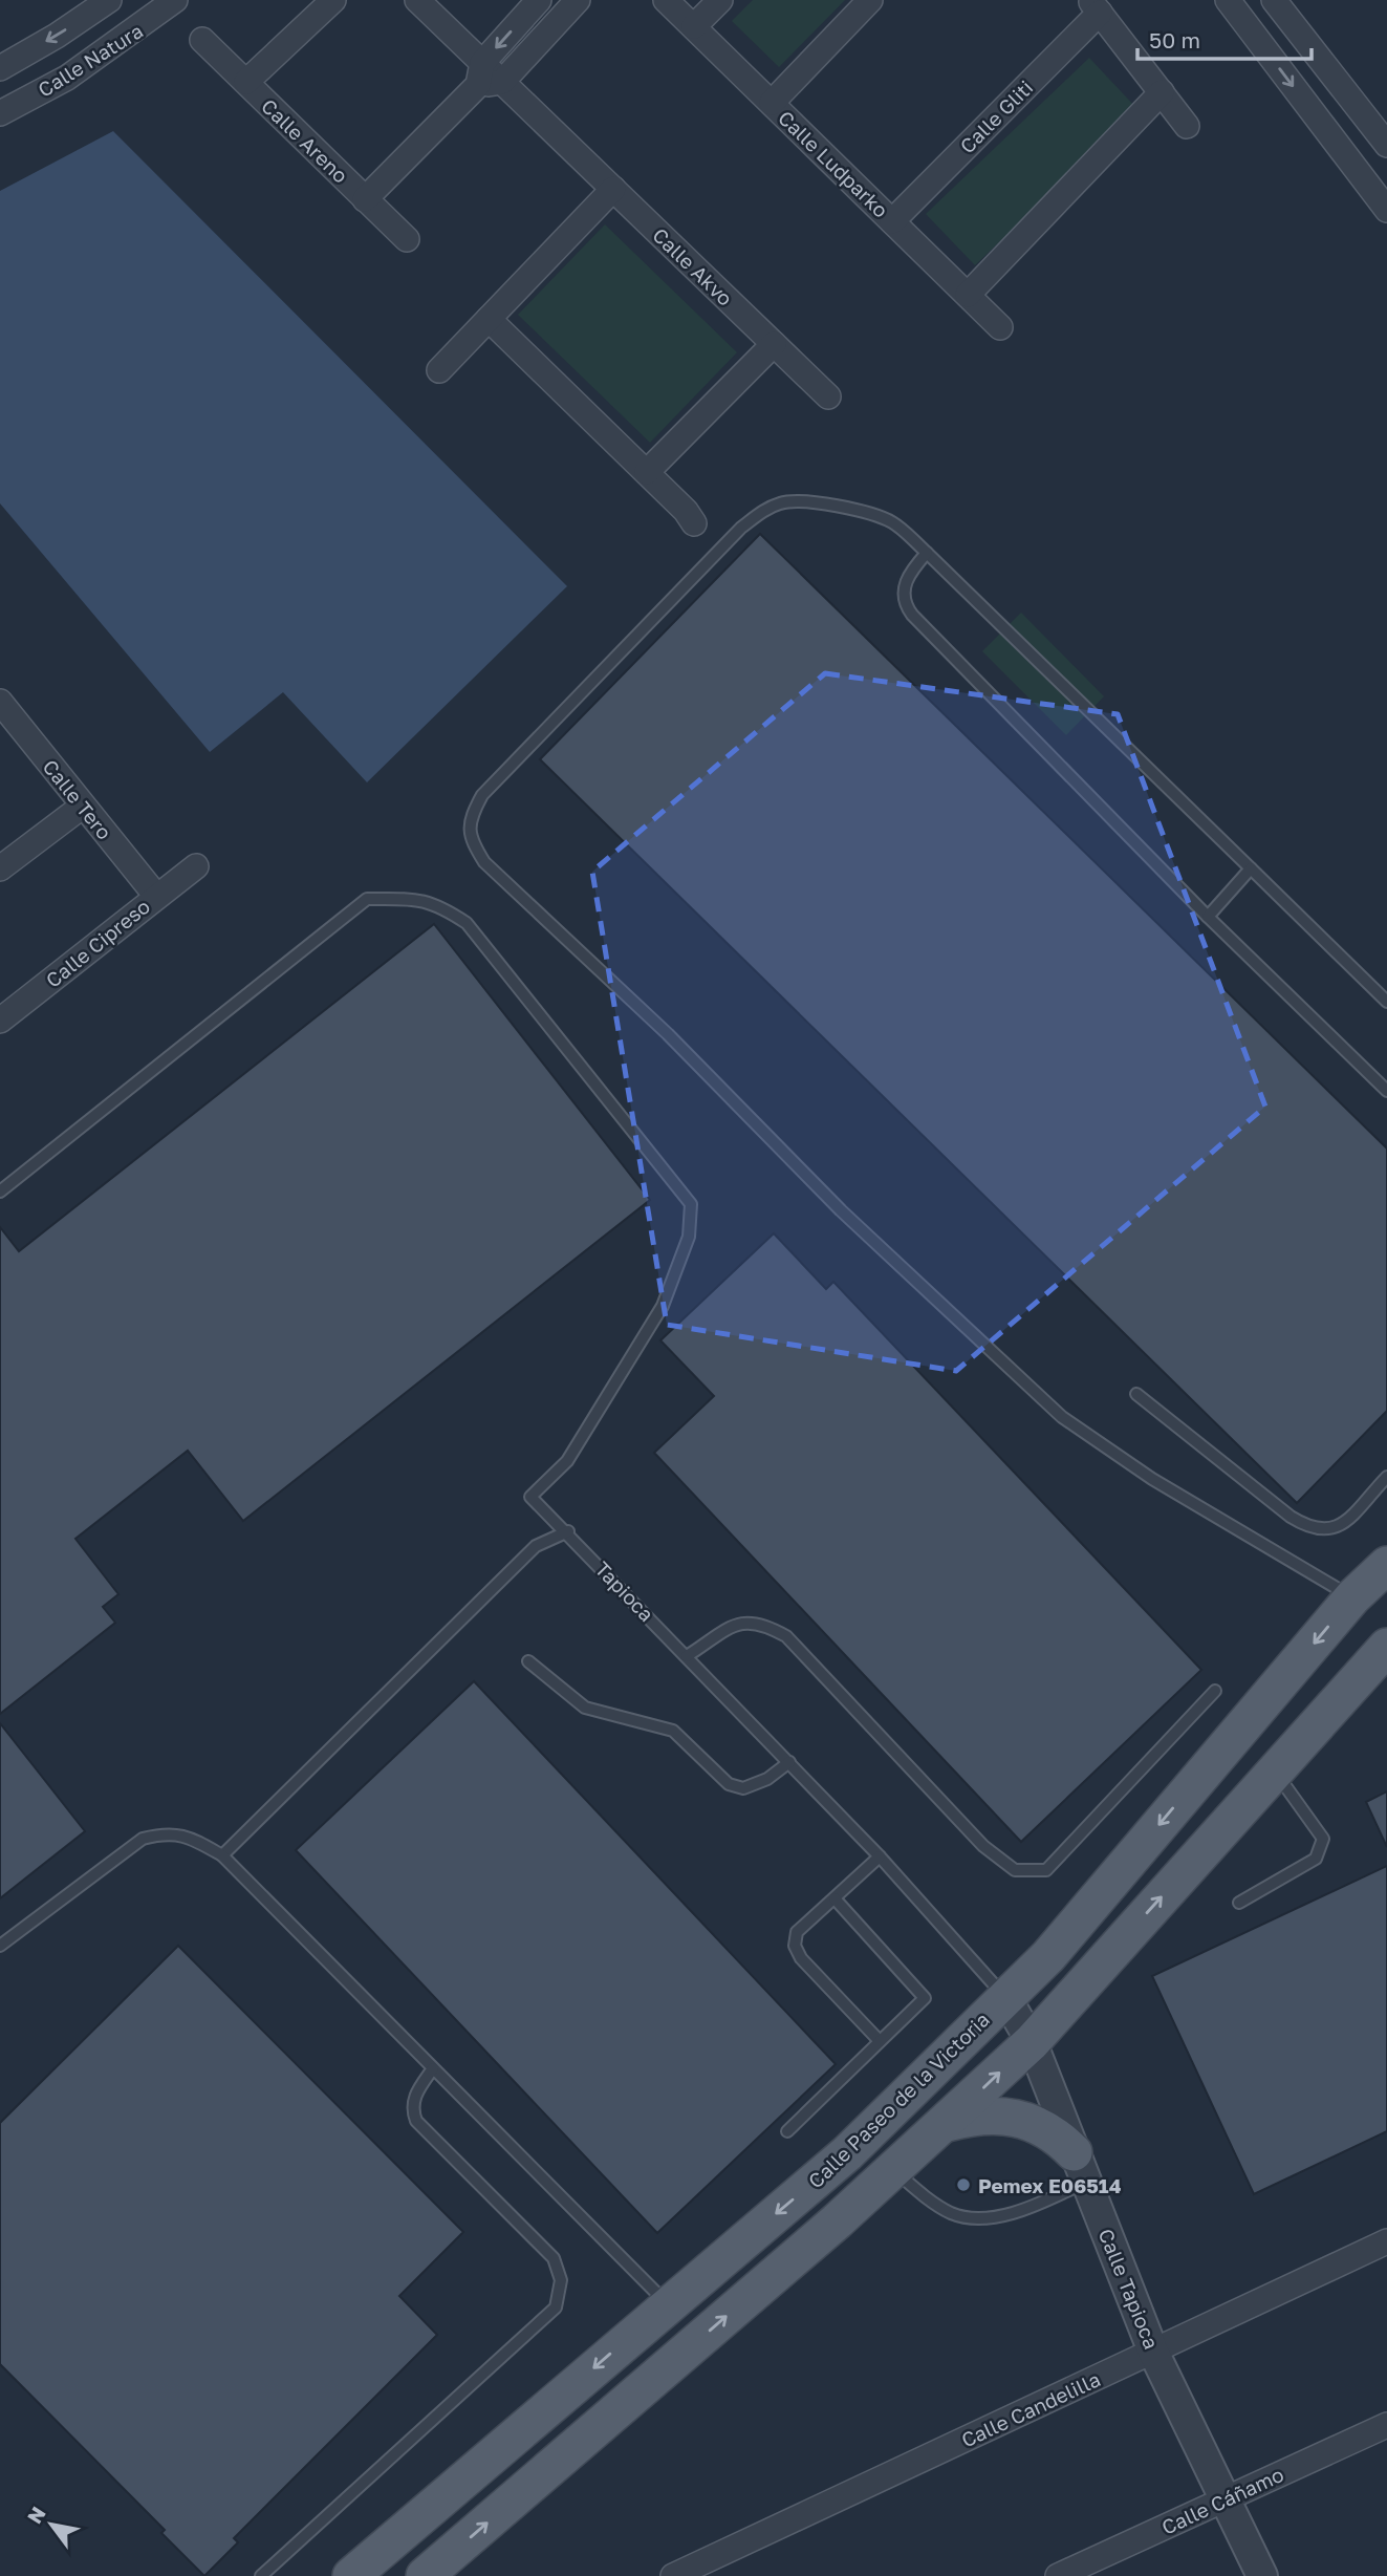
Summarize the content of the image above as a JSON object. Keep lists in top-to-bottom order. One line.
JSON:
{"streets":{"main road":["Calle Paseo de la Victoria"],"street":["Calle Natura","Calle Gliti","Calle Areno","Calle Ludparko","Calle Akvo","Calle Tero","Calle Cipreso","Calle Tapioca","Calle Candelilla","Calle Cáñamo"],"lane":["Tapioca"]},"crossings":[["Calle Gliti","Calle Ludparko"],["Calle Areno","Calle Akvo"],["Calle Tero","Calle Cipreso"],["Tapioca","Calle Paseo de la Victoria"],["Tapioca","Calle Tapioca"],["Calle Paseo de la Victoria","Calle Tapioca"],["Calle Tapioca","Calle Candelilla"],["Calle Tapioca","Calle Cáñamo"]],"places":["Pemex E06514"],"scale_bar":"50 m","north":"top left"}
